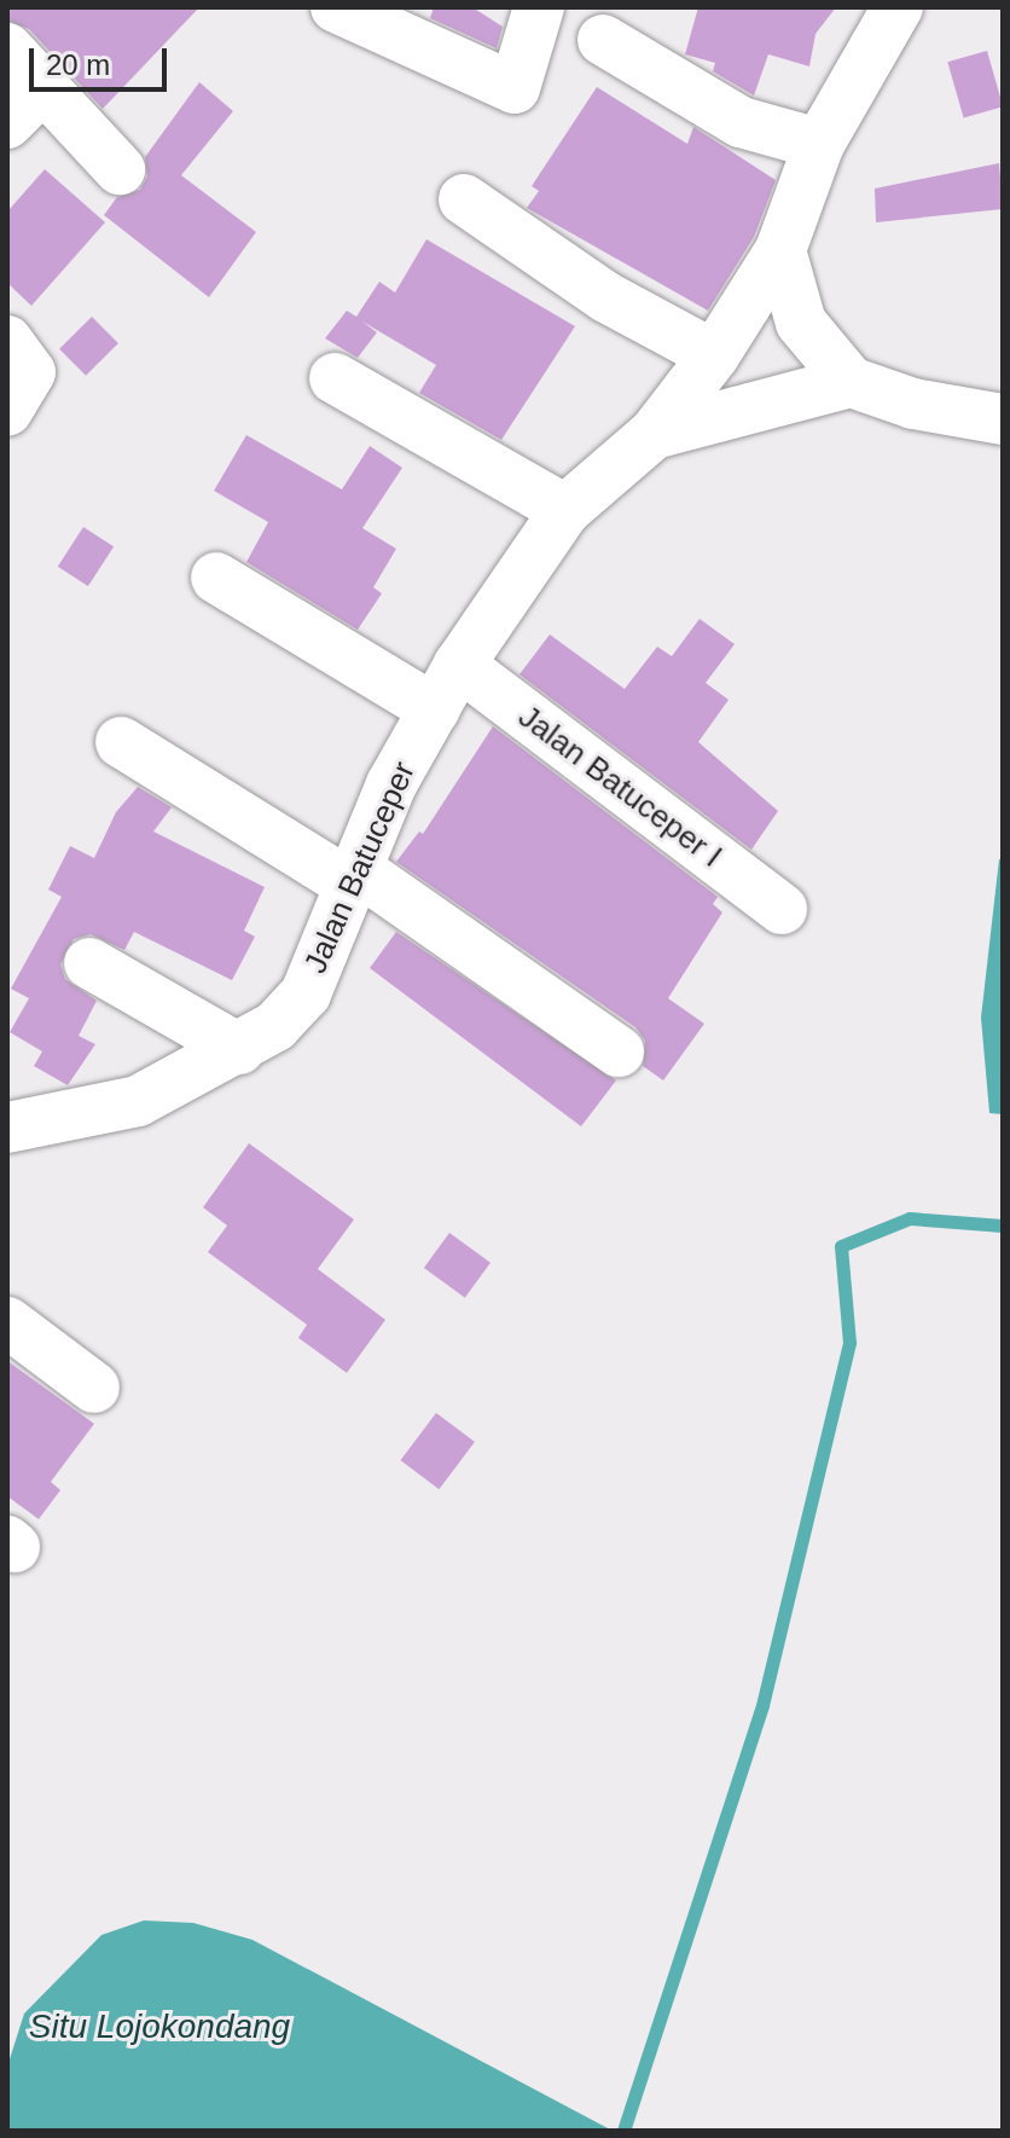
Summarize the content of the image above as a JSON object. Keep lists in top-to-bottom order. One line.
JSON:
{"streets":{"street":["Jalan Batuceper I","Jalan Batuceper"]},"crossings":[["Jalan Batuceper I","Jalan Batuceper"]],"water":["Situ Lojokondang"],"scale_bar":"20 m"}
